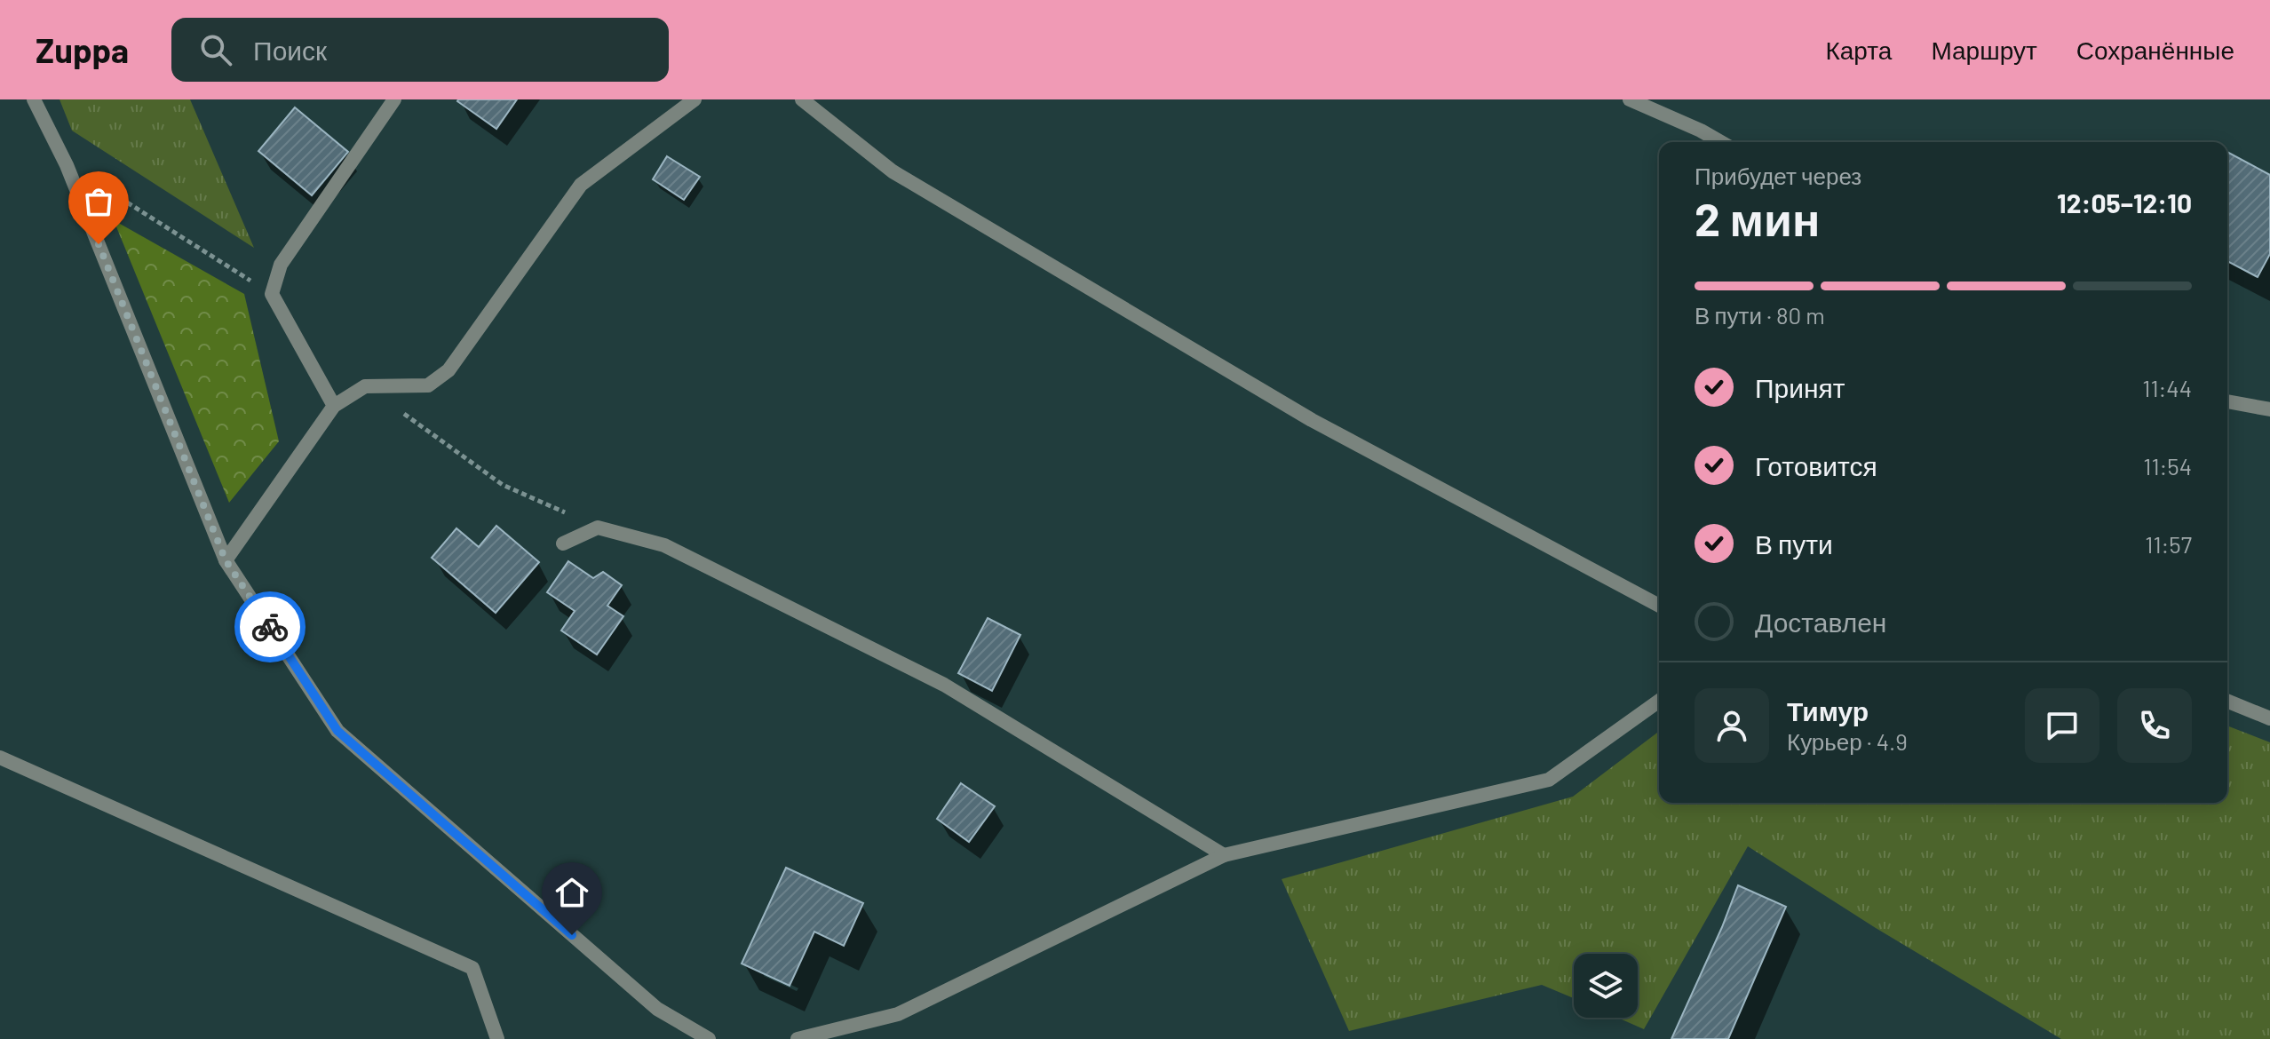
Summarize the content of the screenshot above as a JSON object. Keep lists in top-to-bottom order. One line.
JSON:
{"page":{"header":"Zuppa","search":"Поиск","nav":["Карта","Маршрут","Сохранённые"],"heading":["2 мин","Прибудет через","12:05–12:10"],"panel":["Тимур","Курьер · 4.9"],"bar":"В пути · 80 m","list":[["Принят","11:44"],["Готовится","11:54"],["В пути","11:57"],"Доставлен"]}}
